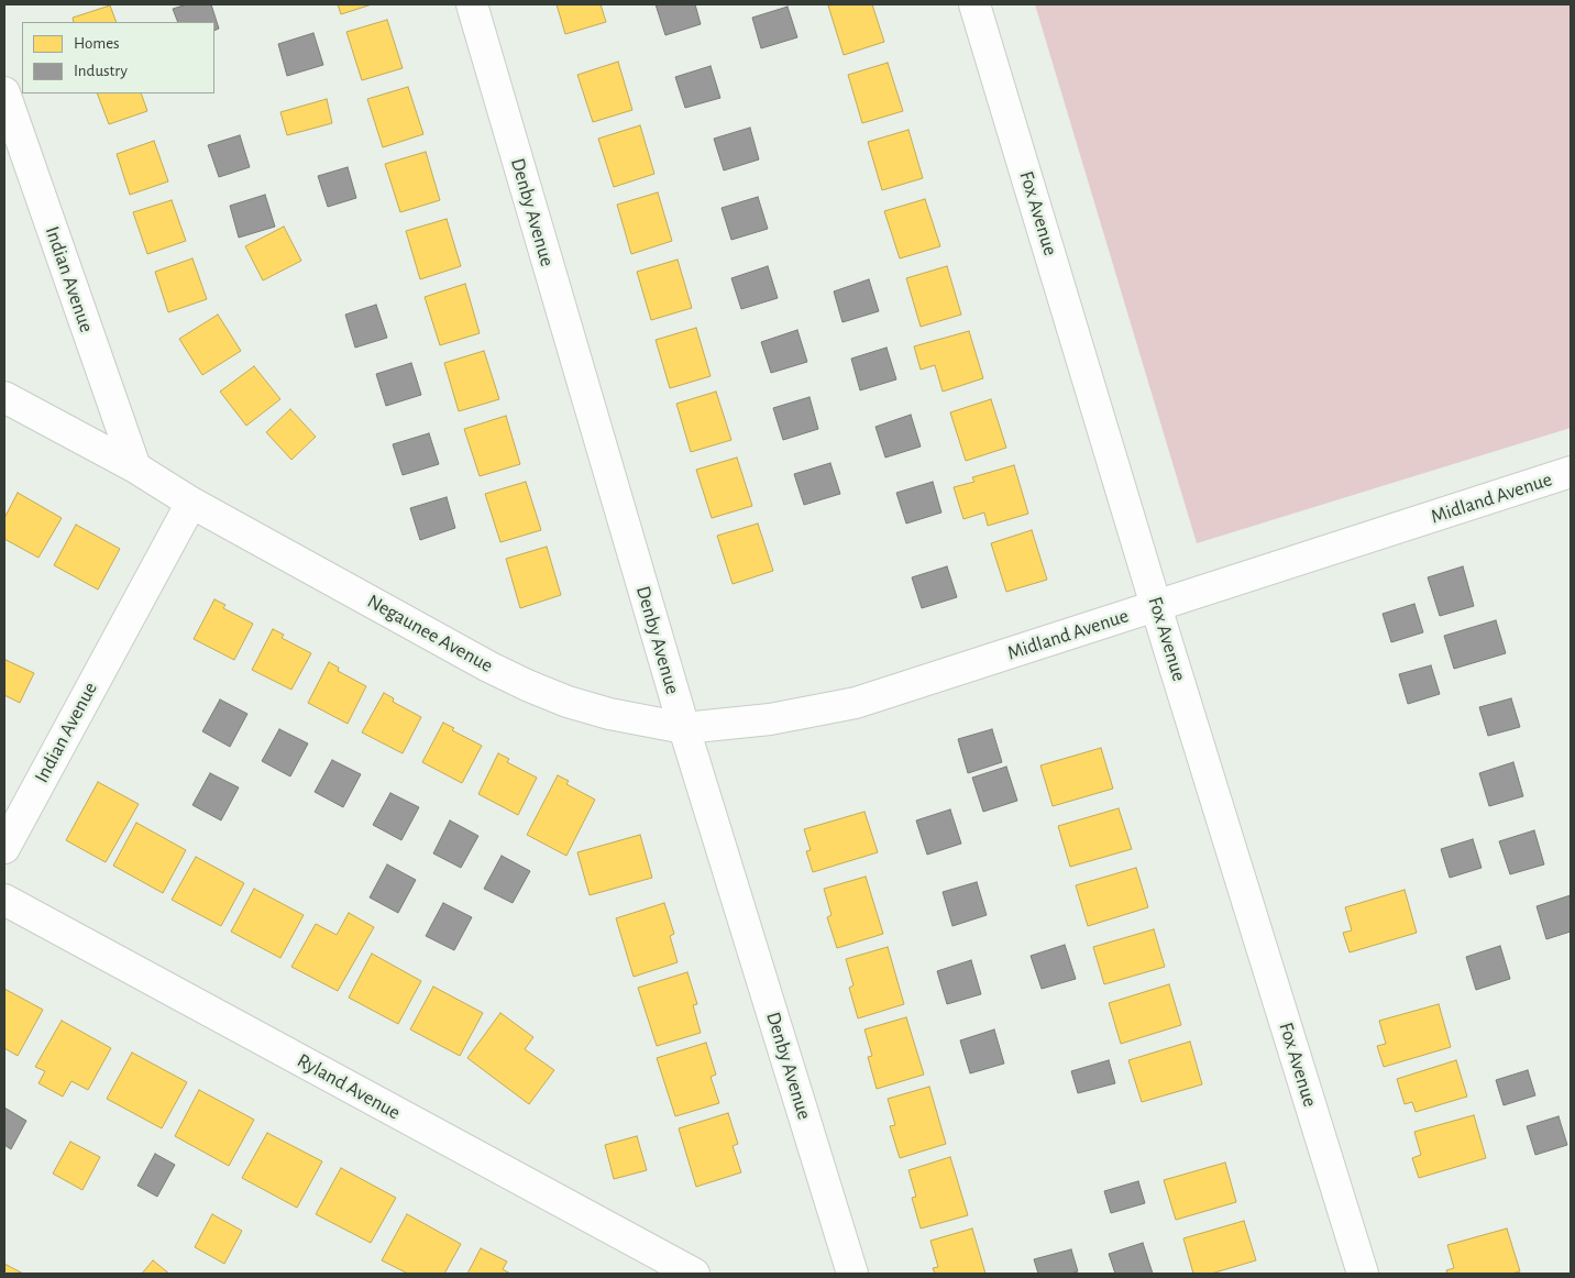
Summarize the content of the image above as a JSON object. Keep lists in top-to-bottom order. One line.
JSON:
{"streets":{"street":["Denby Avenue","Fox Avenue","Indian Avenue","Midland Avenue","Negaunee Avenue","Ryland Avenue"]},"crossings":[["Denby Avenue","Midland Avenue"],["Denby Avenue","Negaunee Avenue"],["Fox Avenue","Midland Avenue"],["Indian Avenue","Negaunee Avenue"],["Midland Avenue","Negaunee Avenue"]],"legend":["Homes","Industry"]}
